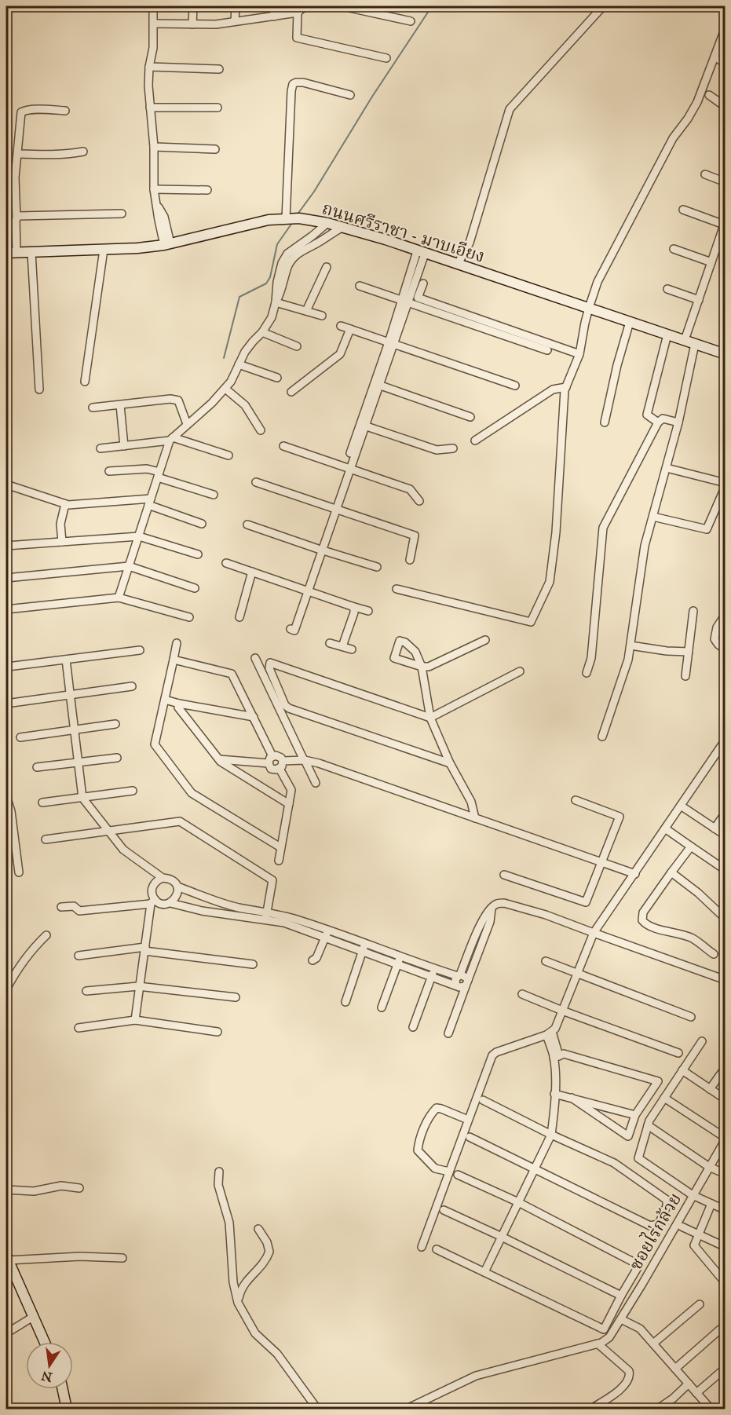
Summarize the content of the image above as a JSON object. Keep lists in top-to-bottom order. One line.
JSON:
{"streets":{"main road":["ถนนศรีราชา - มาบเอียง"],"street":["ซอยไร่กล้วย"]},"north":"bottom"}
